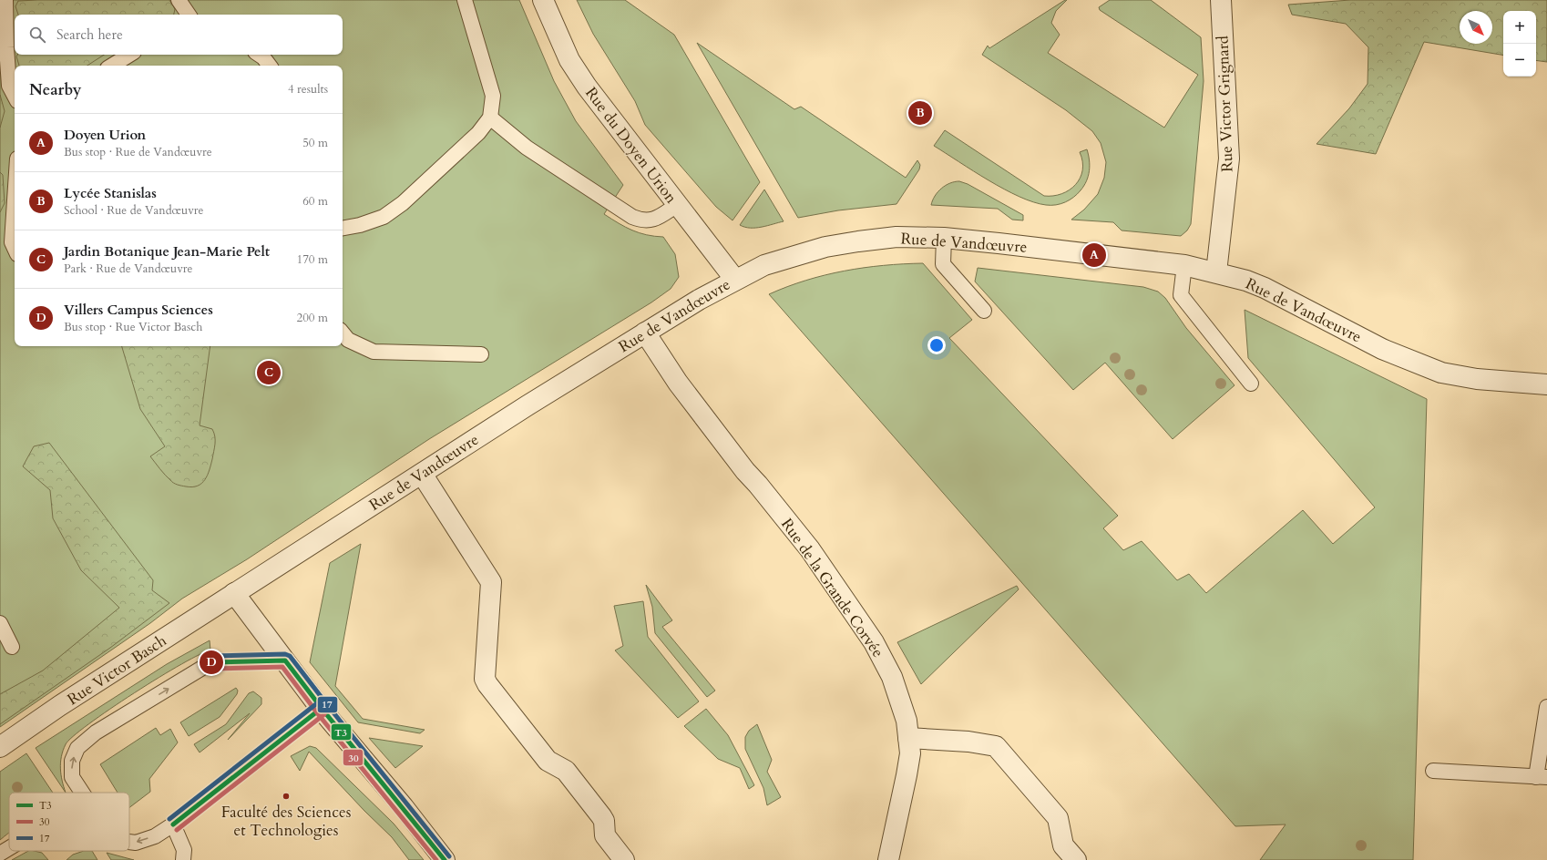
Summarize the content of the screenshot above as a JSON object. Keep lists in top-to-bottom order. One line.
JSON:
{"streets":{"street":["Rue Victor Grignard","Rue du Doyen Urion","Rue de Vandœuvre","Rue de la Grande Corvée","Rue Victor Basch"]},"crossings":[["Rue Victor Grignard","Rue de Vandœuvre"],["Rue du Doyen Urion","Rue de Vandœuvre"],["Rue de Vandœuvre","Rue de la Grande Corvée"],["Rue de Vandœuvre","Rue Victor Basch"]],"places":["Faculté des Sciences et Technologies"],"lines":["transit line 17","transit line T3","transit line 30"],"legend":["T3","30","17"],"north":"bottom right","page":{"map_buttons":["+","−"],"search":"Search here","heading":["Nearby","4 results"],"pins":["B","A","C","D"],"list":[{"mark":"A","name":"Doyen Urion","note":"Bus stop · Rue de Vandœuvre","value":"50 m"},{"mark":"B","name":"Lycée Stanislas","note":"School · Rue de Vandœuvre","value":"60 m"},{"mark":"C","name":"Jardin Botanique Jean-Marie Pelt","note":"Park · Rue de Vandœuvre","value":"170 m"},{"mark":"D","name":"Villers Campus Sciences","note":"Bus stop · Rue Victor Basch","value":"200 m"}]}}
